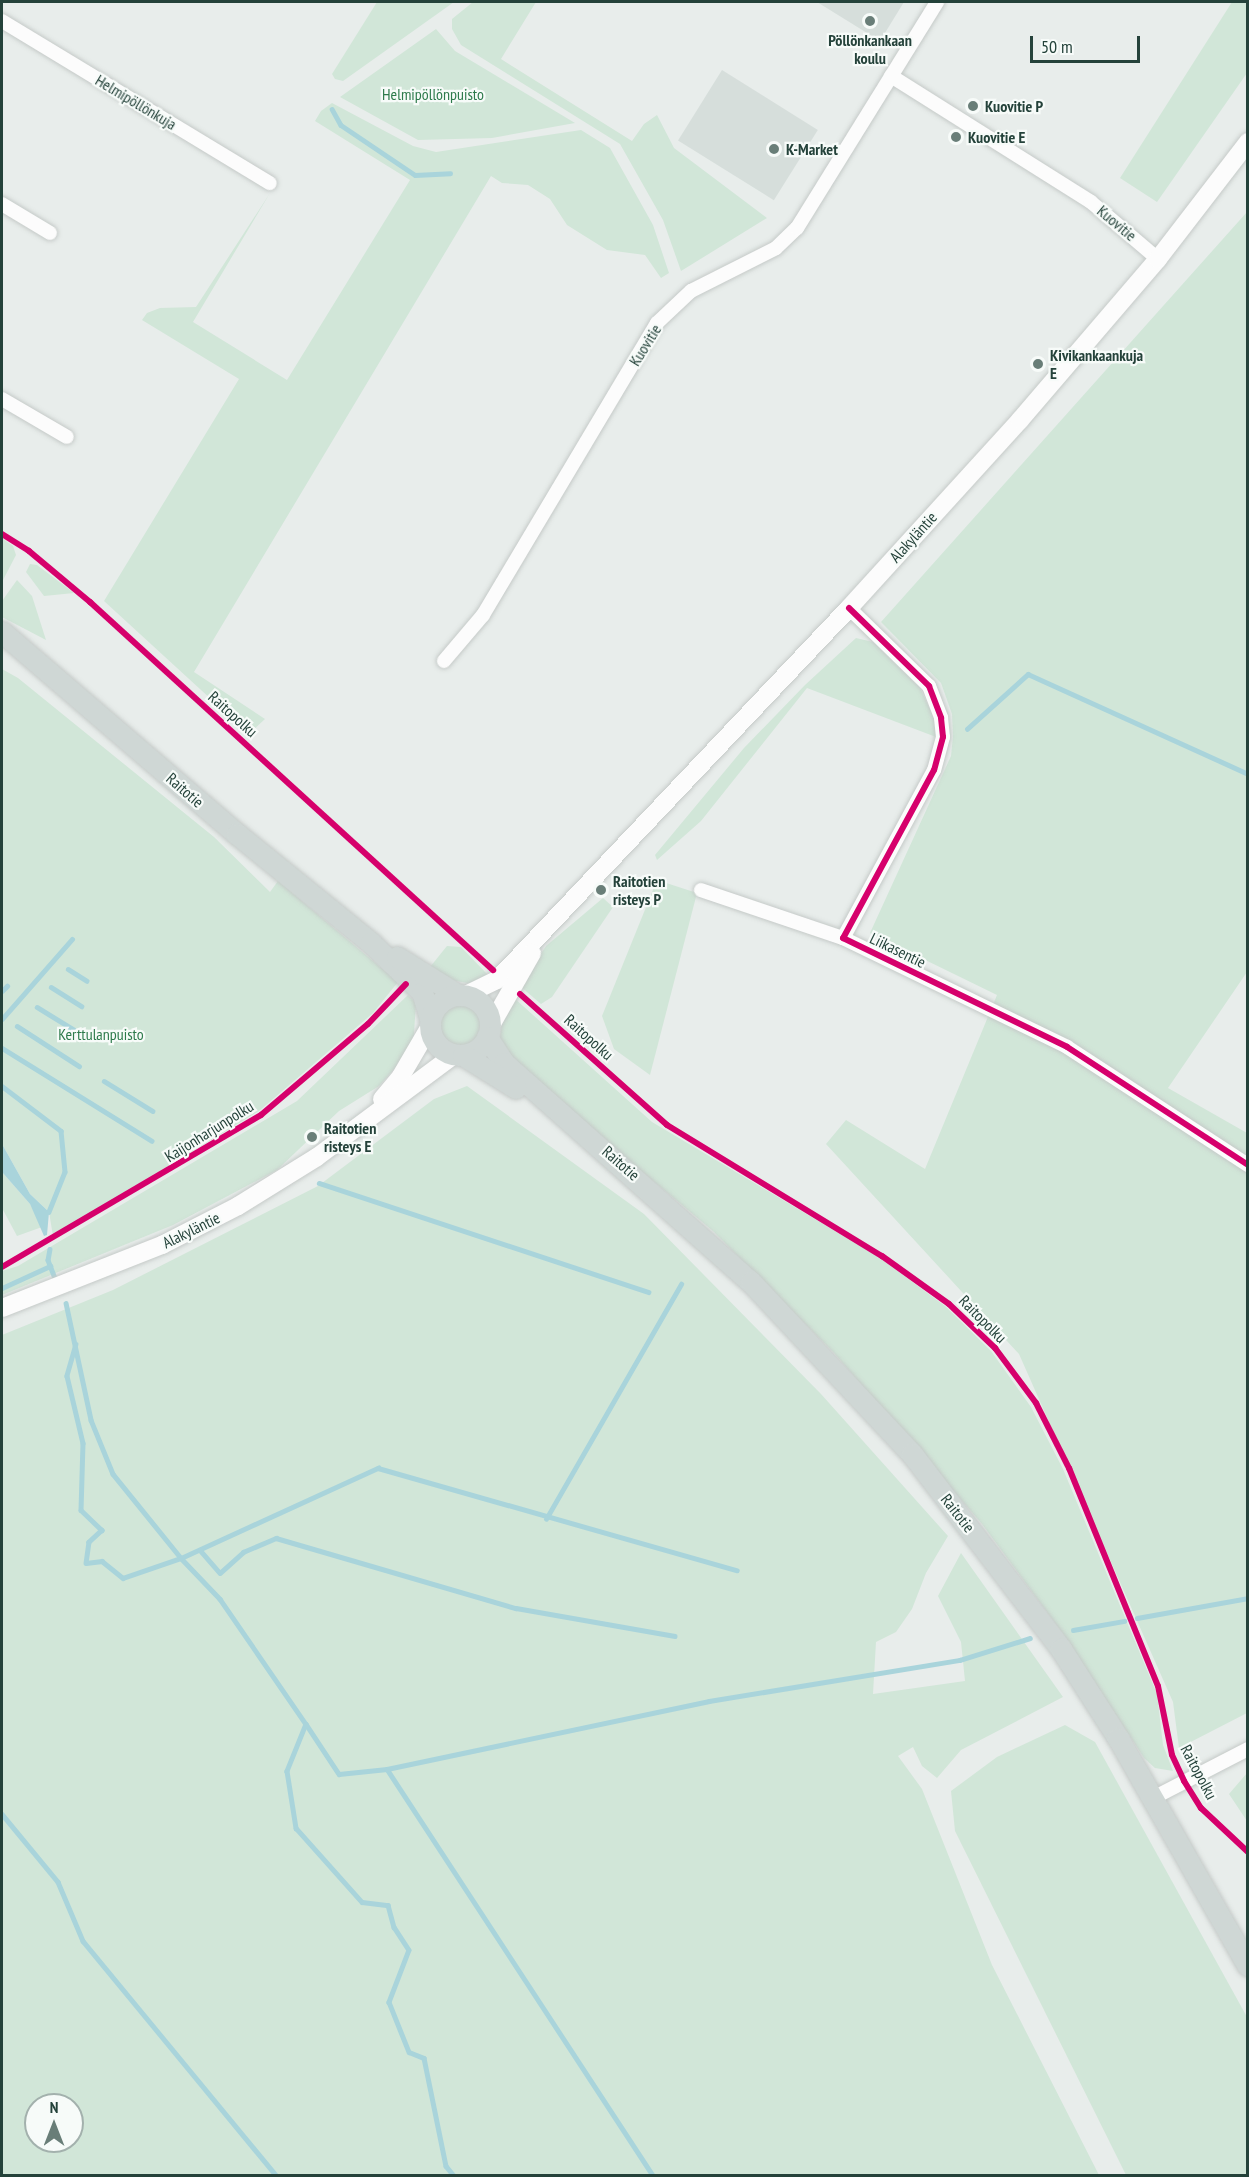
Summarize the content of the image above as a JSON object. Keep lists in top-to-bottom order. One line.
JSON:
{"streets":{"main road":["Alakyläntie","Raitotie"],"street":["Helmipöllönkuja","Kuovitie","Liikasentie"],"cycle path":["Raitopolku","Kaijonharjunpolku"]},"crossings":[["Kuovitie","Alakyläntie"],["Alakyläntie","Raitotie"],["Alakyläntie","Liikasentie"]],"parks":["Helmipöllönpuisto","Kerttulanpuisto"],"places":["Pöllönkankaan koulu","Kuovitie P","Kuovitie E","K-Market","Kivikankaankuja E","Raitotien risteys P","Raitotien risteys E"],"scale_bar":"50 m","north":"top"}
